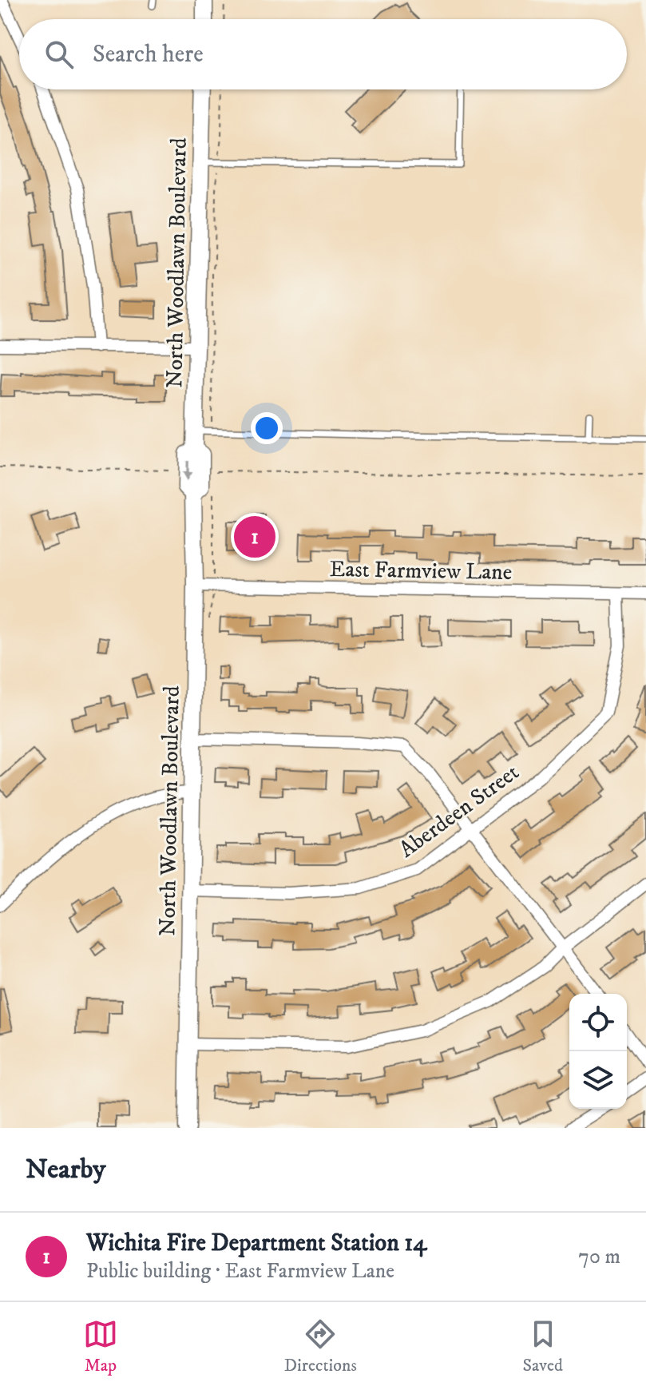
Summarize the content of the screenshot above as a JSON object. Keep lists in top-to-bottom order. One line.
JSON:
{"streets":{"main road":["North Woodlawn Boulevard"],"street":["East Farmview Lane","Aberdeen Street"]},"crossings":[["North Woodlawn Boulevard","East Farmview Lane"],["North Woodlawn Boulevard","Aberdeen Street"],["East Farmview Lane","Aberdeen Street"]],"page":{"search":"Search here","pins":"1","heading":"Nearby","list":[{"mark":"1","name":"Wichita Fire Department Station 14","note":"Public building · East Farmview Lane","value":"70 m"}],"nav":["Map","Directions","Saved"]}}
